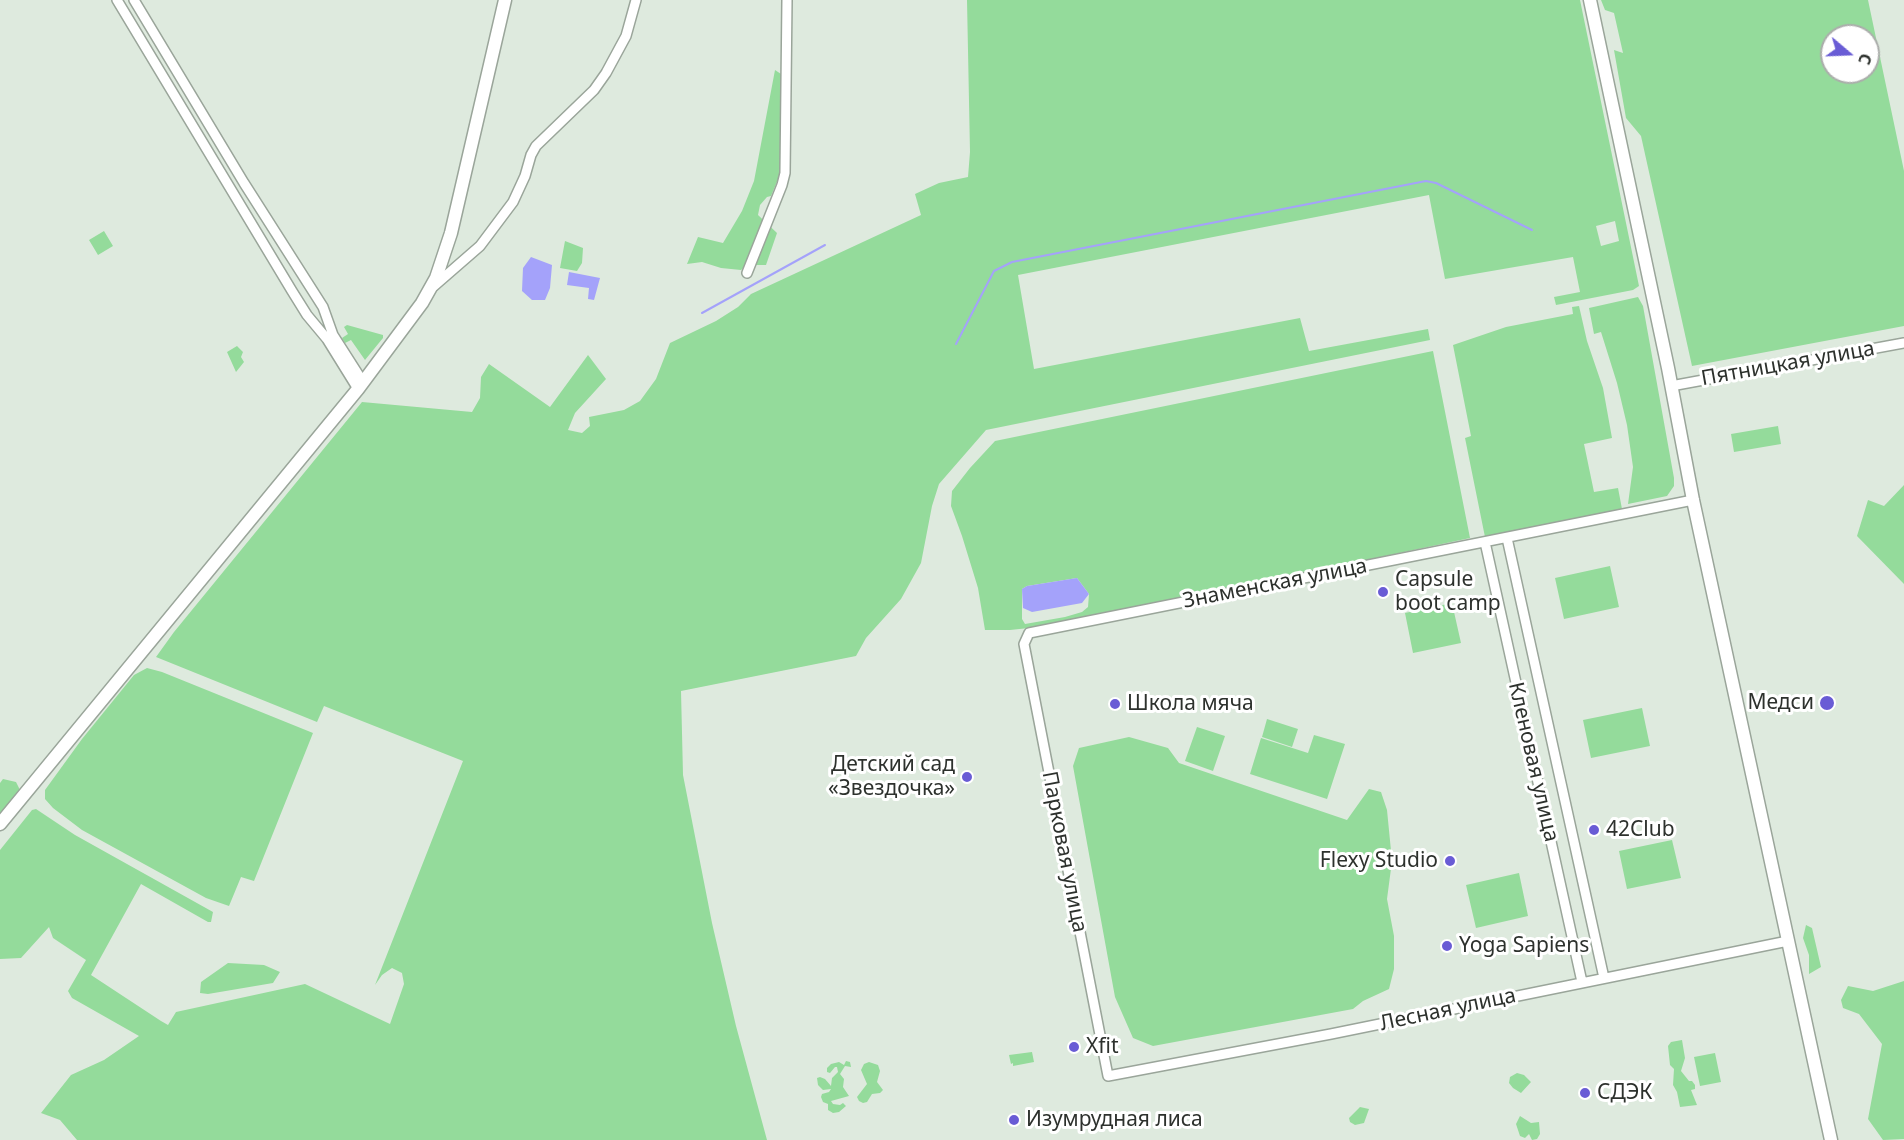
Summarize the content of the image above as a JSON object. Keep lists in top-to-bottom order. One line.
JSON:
{"streets":{"street":["Пятницкая улица","Знаменская улица","Кленовая улица","Парковая улица","Лесная улица"]},"crossings":[["Знаменская улица","Кленовая улица"],["Знаменская улица","Парковая улица"],["Кленовая улица","Лесная улица"],["Парковая улица","Лесная улица"]],"places":["Capsule boot camp","Медси","Школа мяча","Детский сад «Звездочка»","42Club","Flexy Studio","Yoga Sapiens","Xfit","СДЭК","Изумрудная лиса"],"north":"right"}
